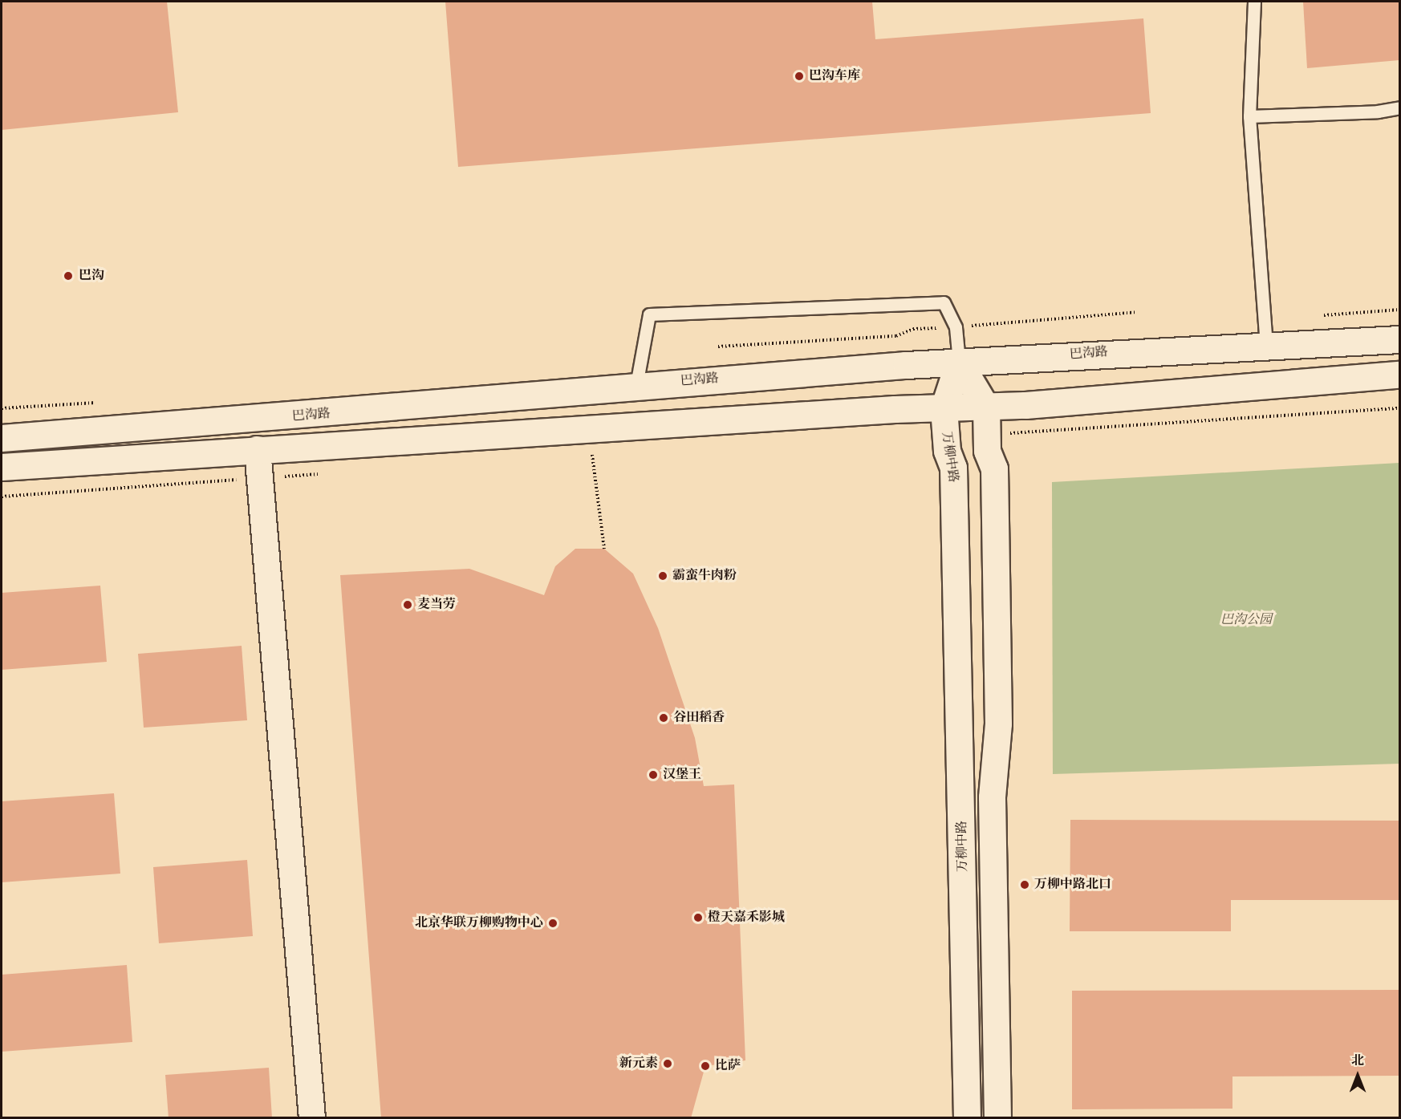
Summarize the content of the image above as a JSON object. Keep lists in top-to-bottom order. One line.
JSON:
{"streets":{"main road":["巴沟路","万柳中路"]},"crossings":[["巴沟路","万柳中路"]],"parks":["巴沟公园"],"places":["巴沟车库","巴沟","霸蛮牛肉粉","麦当劳","谷田稻香","汉堡王","万柳中路北口","橙天嘉禾影城","北京华联万柳购物中心","新元素","比萨"],"north":"top"}
